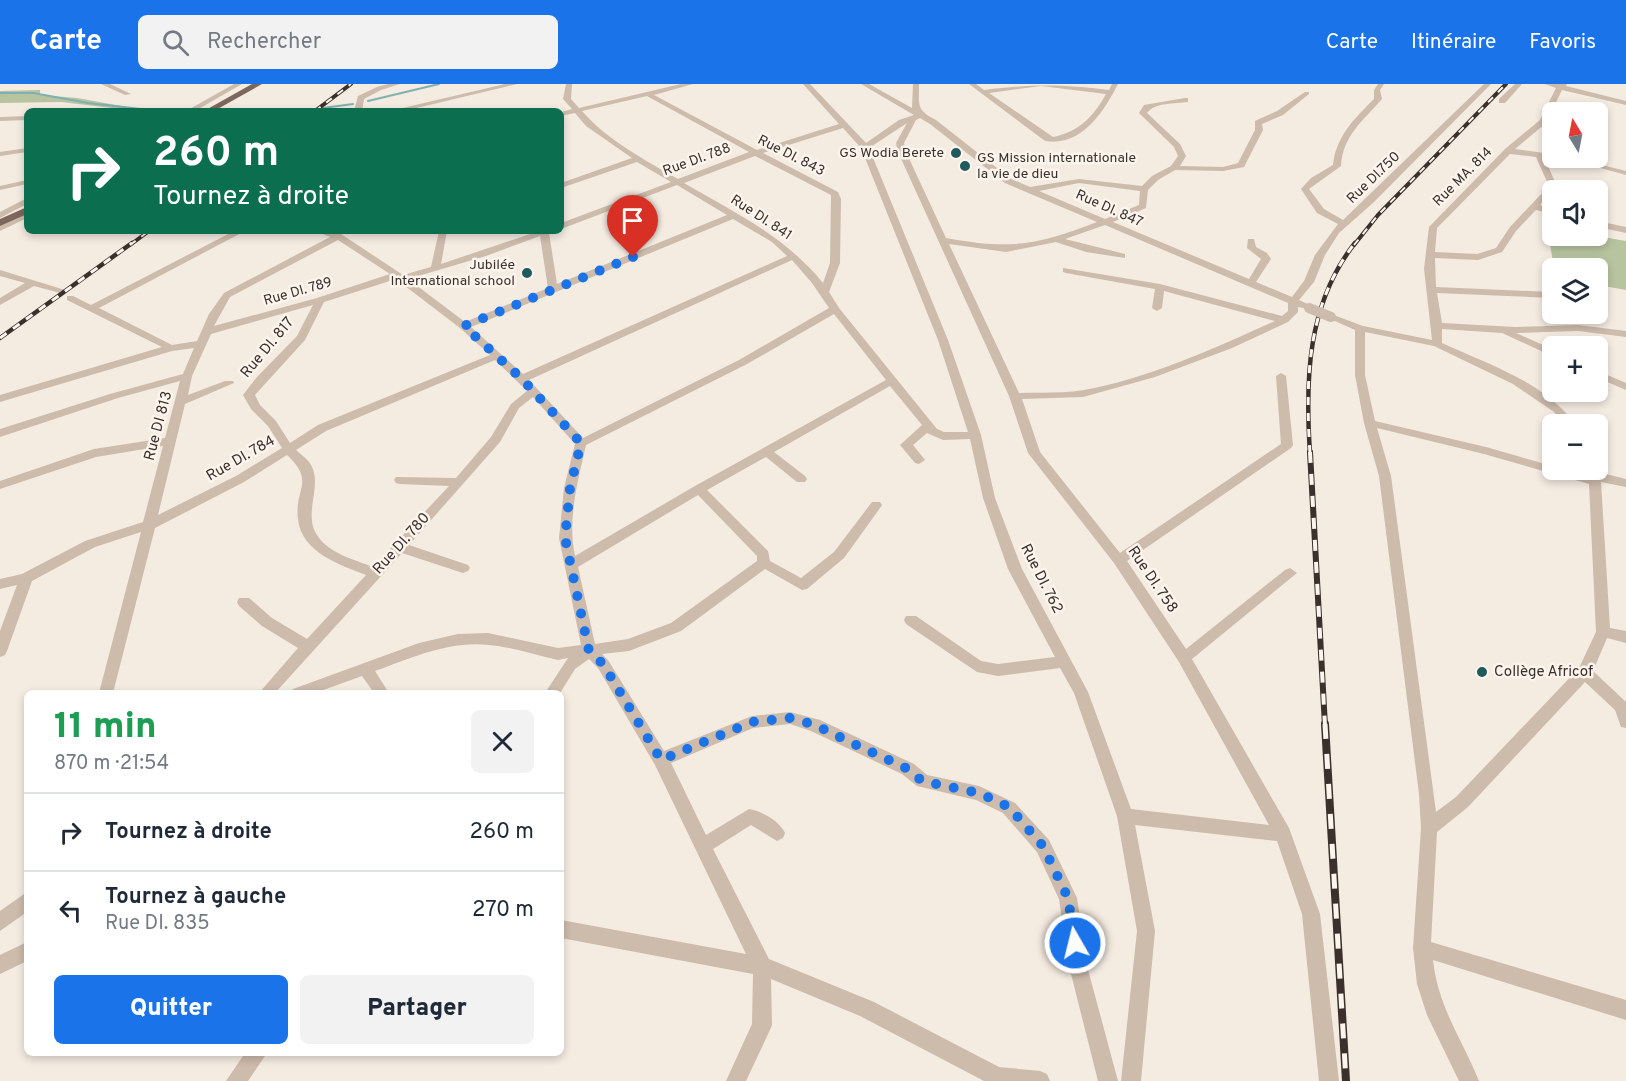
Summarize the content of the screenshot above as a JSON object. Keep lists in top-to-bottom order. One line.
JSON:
{"streets":{"street":["Rue DI. 843","Rue DI. 788","Rue MA. 814","Rue DI.750","Rue DI. 847","Rue DI. 841","Rue DI. 789","Rue DI. 817","Rue DI 813","Rue DI. 784","Rue DI. 780","Rue DI. 762","Rue DI. 758"]},"crossings":[["Rue DI. 843","Rue DI. 788"],["Rue DI. 843","Rue DI. 841"],["Rue DI. 788","Rue DI. 841"],["Rue DI. 788","Rue DI. 762"],["Rue MA. 814","Rue DI. 847"],["Rue DI.750","Rue DI. 847"],["Rue DI. 847","Rue DI. 758"],["Rue DI. 789","Rue DI. 817"],["Rue DI. 789","Rue DI 813"],["Rue DI. 817","Rue DI. 784"],["Rue DI. 817","Rue DI. 780"],["Rue DI 813","Rue DI. 784"]],"places":["GS Wodia Berete","GS Mission internationale la vie de dieu","Jubilée International school","Collège Africof"],"north":"top","page":{"header":"Carte","search":"Rechercher","nav":["Carte","Itinéraire","Favoris"],"map_buttons":["+","−"],"turn":["260 m","Tournez à droite"],"heading":["11 min","870 m · 21:54"],"list":[{"name":"Tournez à droite","value":"260 m"},{"name":"Tournez à gauche","note":"Rue DI. 835","value":"270 m"}],"buttons":["Quitter","Partager"]}}
